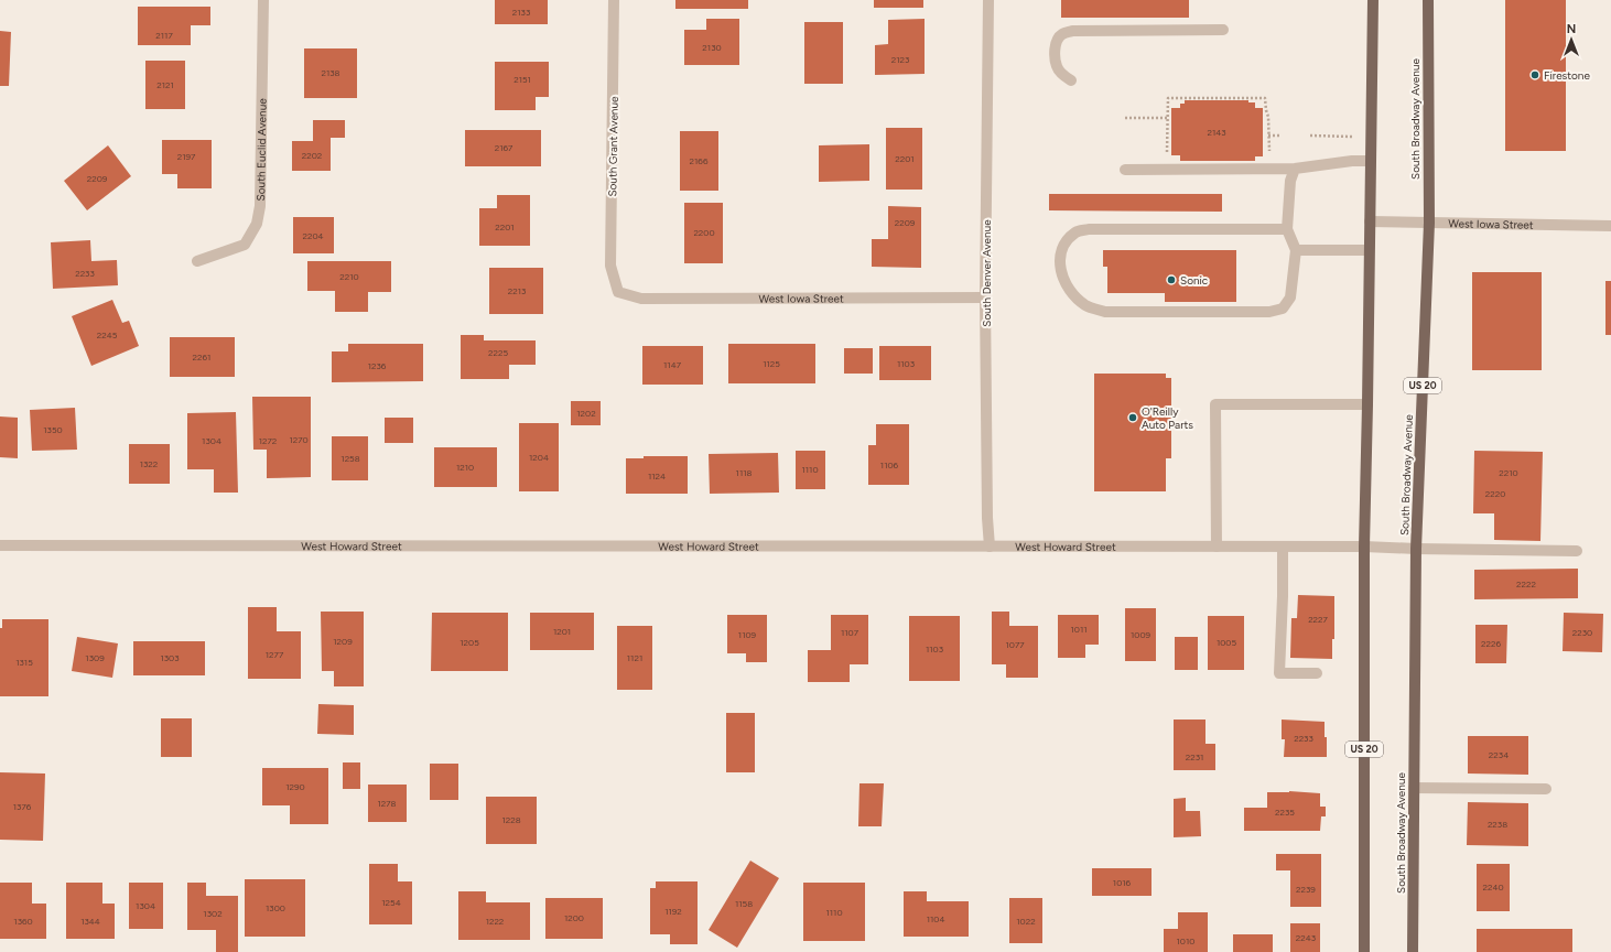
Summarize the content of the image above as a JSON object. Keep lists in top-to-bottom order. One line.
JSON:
{"streets":{"main road":["South Broadway Avenue","US 20"],"street":["South Grant Avenue","South Euclid Avenue","West Iowa Street","South Denver Avenue","West Howard Street"]},"crossings":[["South Broadway Avenue","West Iowa Street"],["South Broadway Avenue","West Howard Street"],["South Grant Avenue","West Iowa Street"],["West Iowa Street","South Denver Avenue"],["West Iowa Street","US 20"],["South Denver Avenue","West Howard Street"],["US 20","West Howard Street"]],"places":["Firestone","Sonic","O'Reilly Auto Parts"],"house_numbers":["2133","2117","2130","2123","2138","2151","2121","2143","2167","2202","2197","2201","2166","2209","2209","2201","2200","2204","2233","2210","2213","2245","2225","2261","1125","1103","1147","1236","1202","1350","1270","1304","1272","1204","1258","1322","1106","1210","1110","1118","2210","1124","2220","2222","2227","1011","1201","1107","2230","1109","1009","1209","1205","1005","2226","1077","1103","1277","1309","1303","1121","1315","2233","2234","2231","1290","1278","1376","2235","1228","2238","1016","2240","2239","1254","1158","1304","1300","1192","1110","1302","1200","1104","1360","1344","1222","1022","2243","1010"],"north":"top"}
